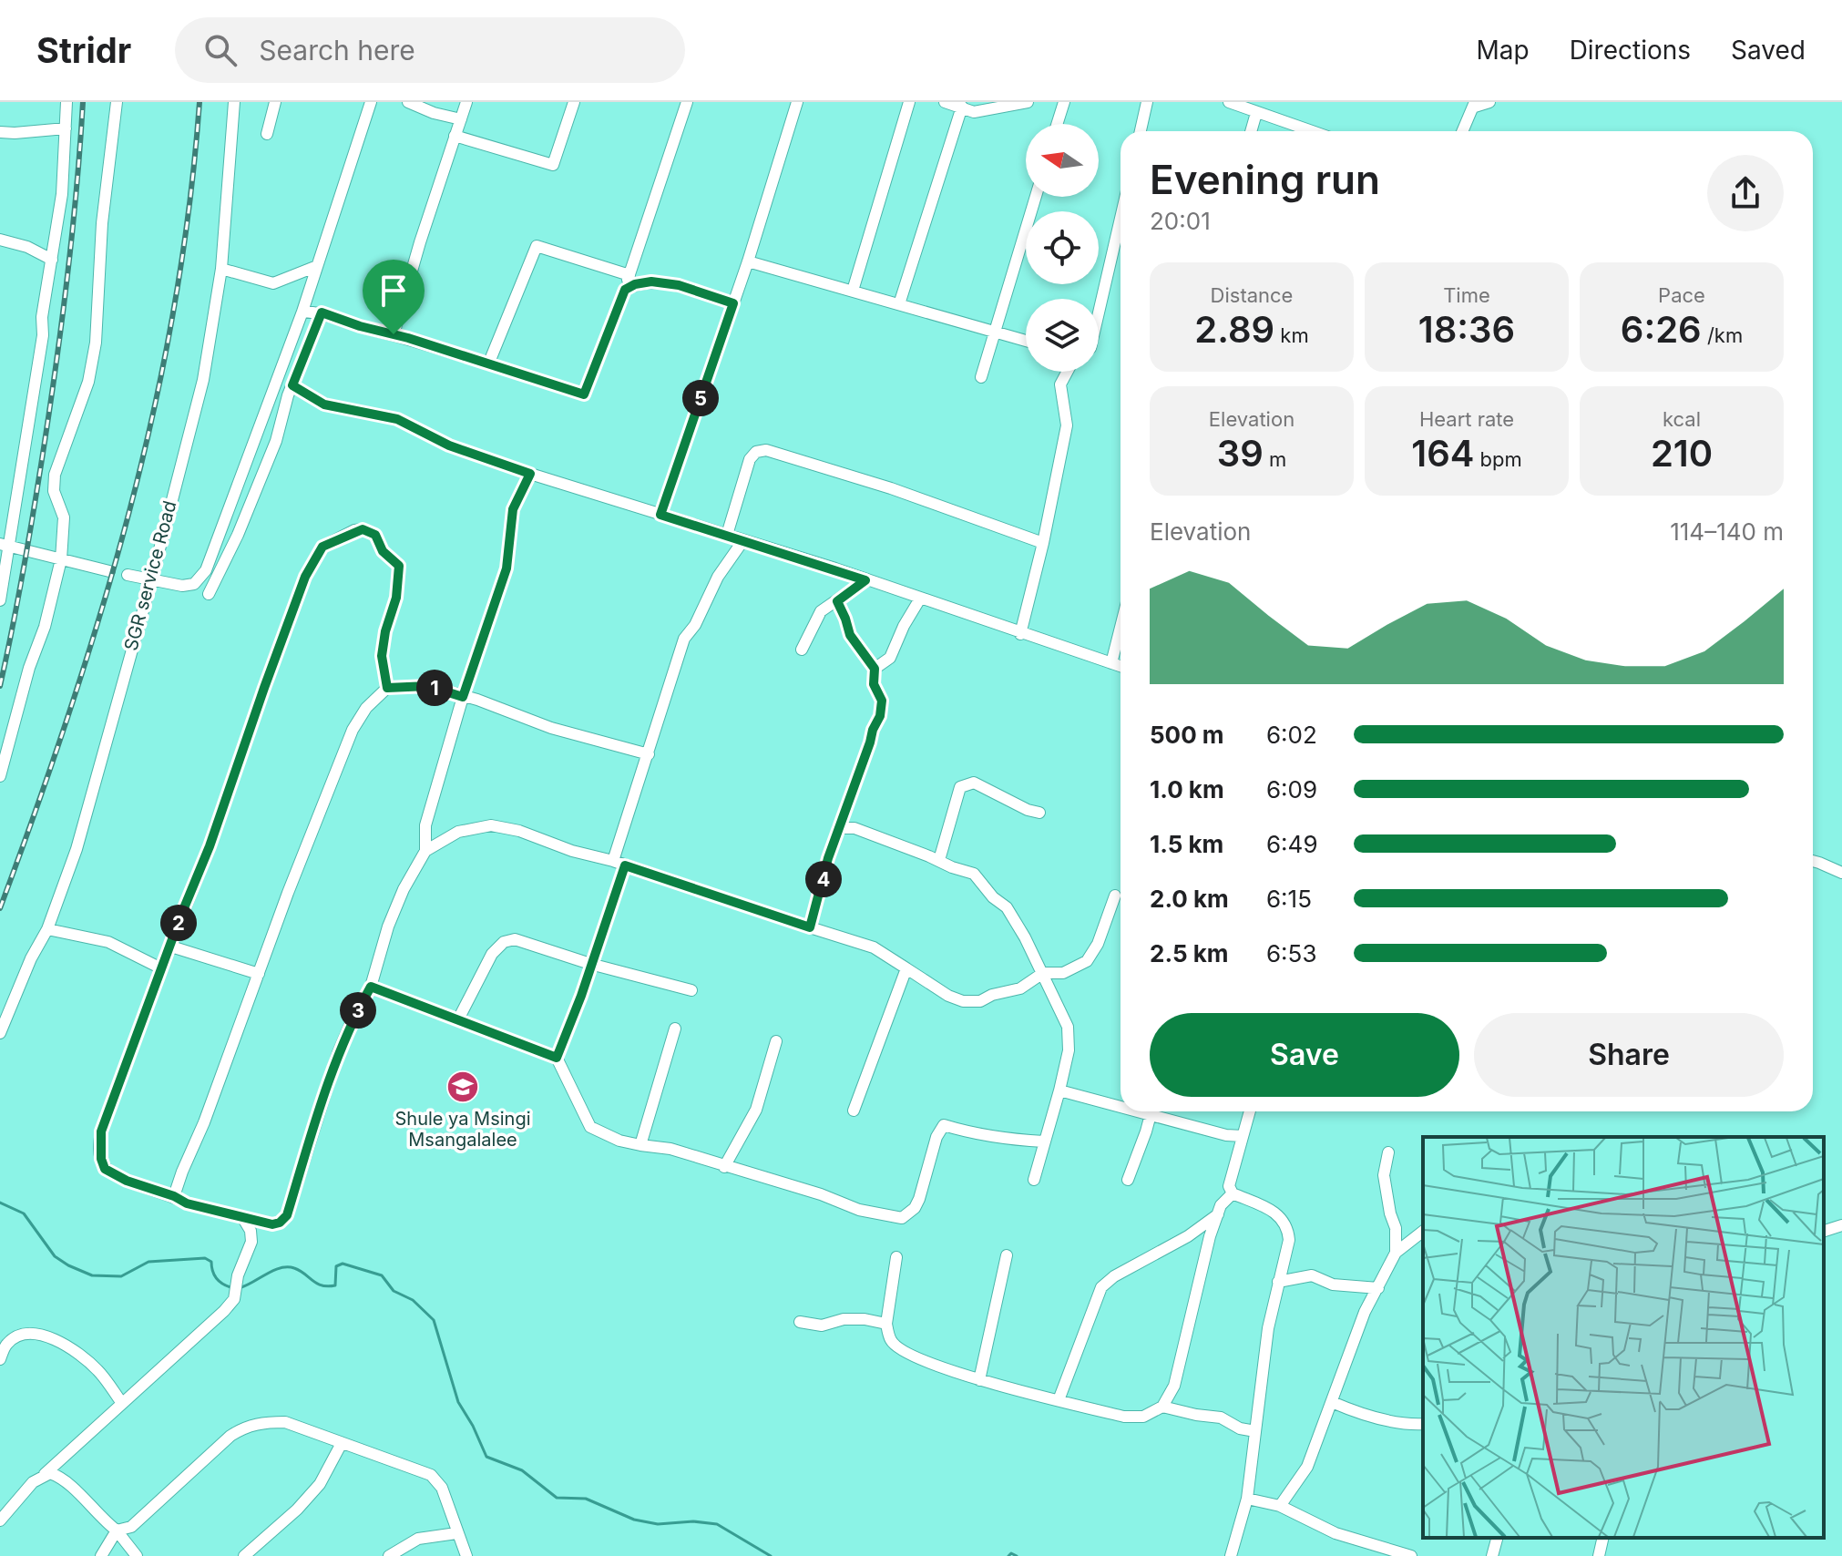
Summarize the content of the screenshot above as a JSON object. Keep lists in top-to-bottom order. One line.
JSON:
{"streets":{"street":["SGR service Road"]},"places":{"school or university":["Shule ya Msingi Msangalalee"]},"north":"left","page":{"header":"Stridr","search":"Search here","nav":["Map","Directions","Saved"],"heading":["Evening run","20:01"],"stats":[["Distance","2.89 km"],["Time","18:36"],["Pace","6:26 /km"],["Elevation","39 m"],["Heart rate","164 bpm"],["kcal","210"]],"pins":["5","1","4","2","3"],"chart":["Elevation","114–140 m"],"list":[{"name":"500 m","note":"6:02"},{"name":"1.0 km","note":"6:09"},{"name":"1.5 km","note":"6:49"},{"name":"2.0 km","note":"6:15"},{"name":"2.5 km","note":"6:53"}],"buttons":["Save","Share"]}}
